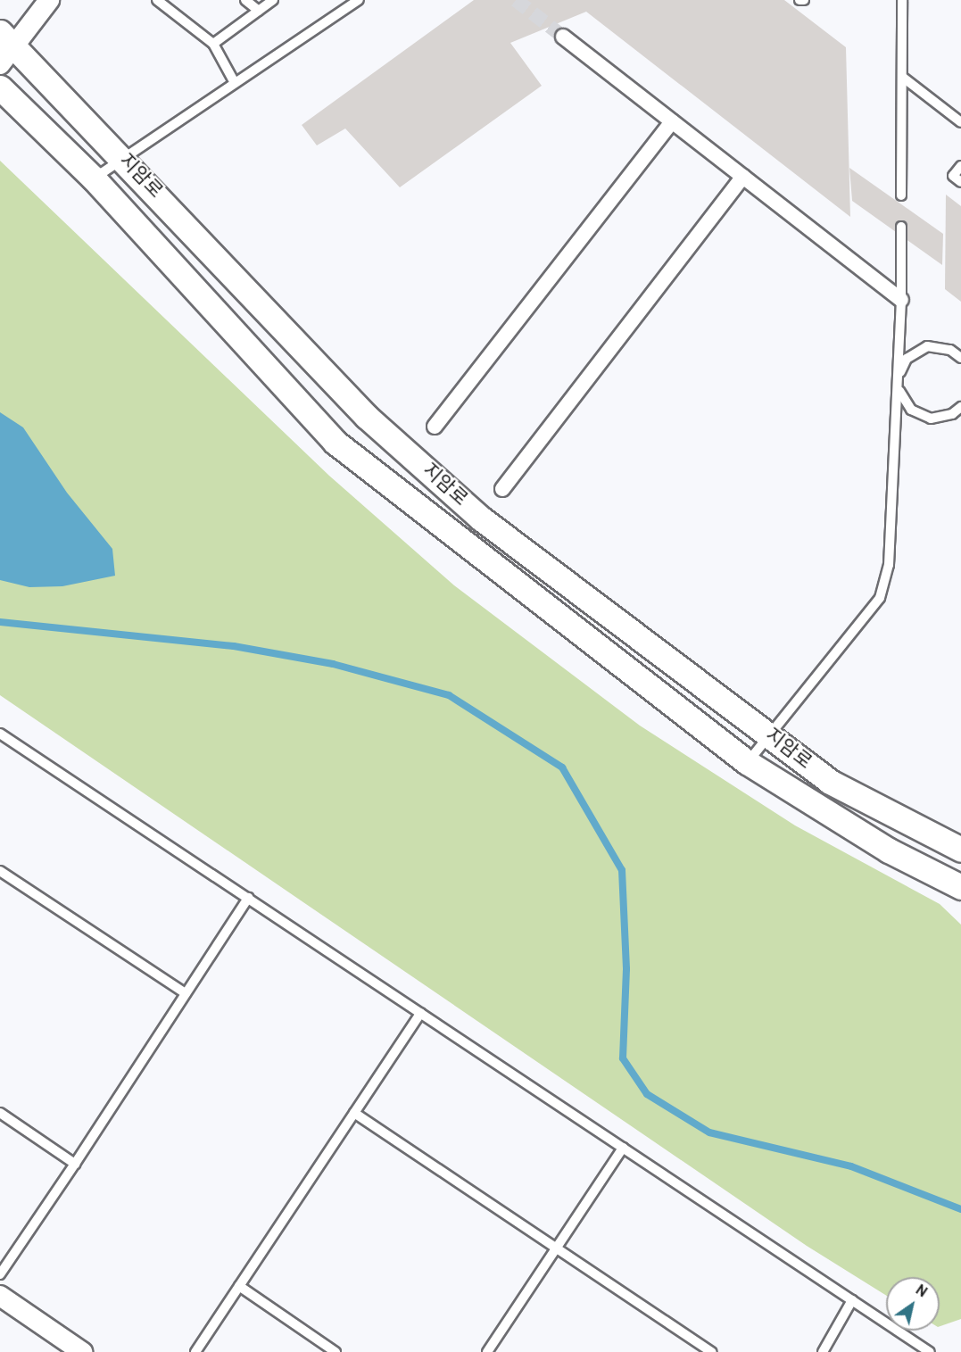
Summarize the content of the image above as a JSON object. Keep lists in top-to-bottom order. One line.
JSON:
{"streets":{"street":["지암로"]},"north":"top right"}
